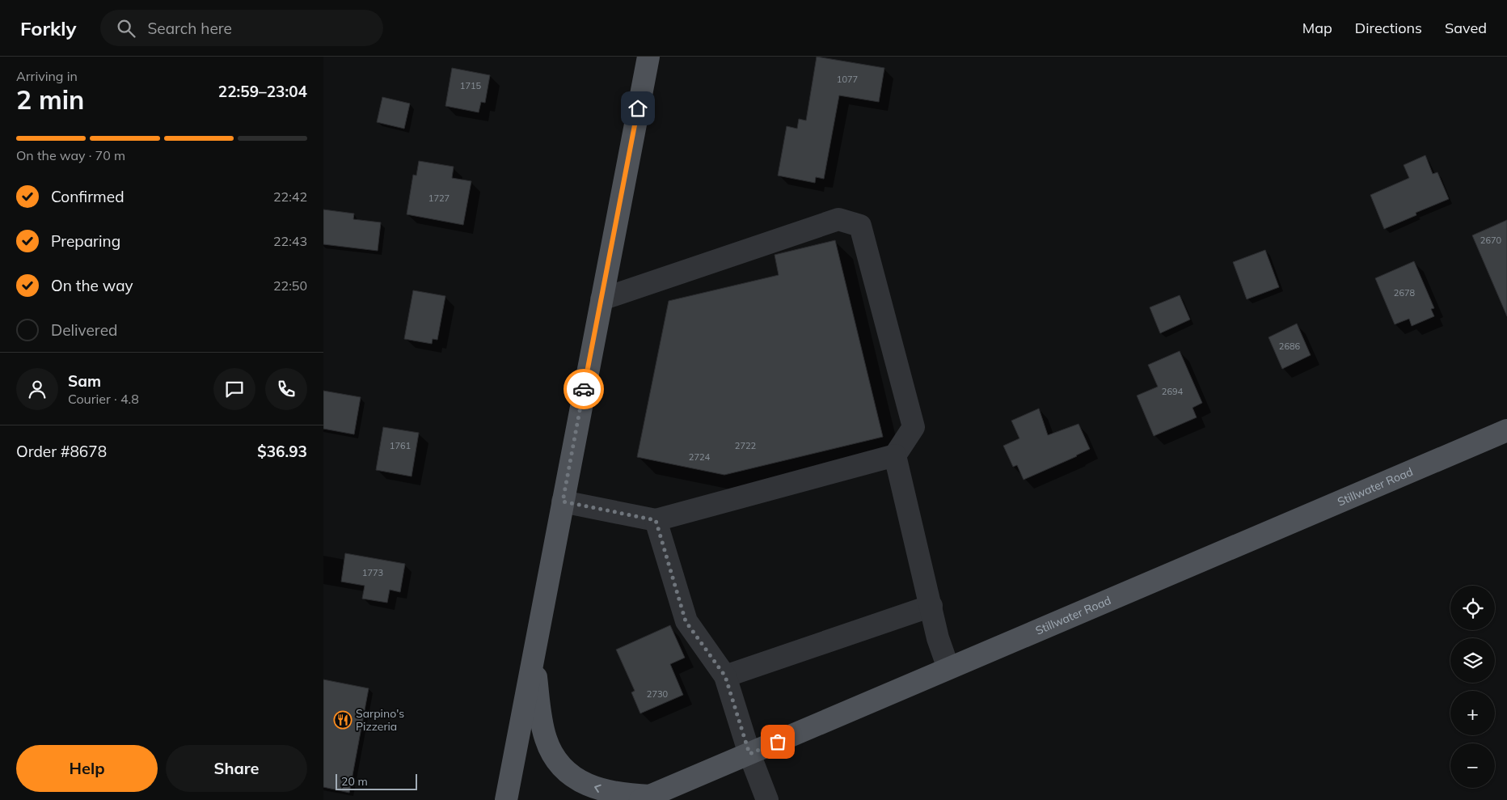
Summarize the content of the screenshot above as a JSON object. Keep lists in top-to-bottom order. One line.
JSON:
{"streets":{"main road":["Stillwater Road"]},"places":{"restaurant":["Sarpino's Pizzeria"]},"house_numbers":["1077","1715","1727","2670","2678","2686","2694","1761","2722","2724","1773","2730"],"scale_bar":"20 m","page":{"header":"Forkly","search":"Search here","nav":["Map","Directions","Saved"],"heading":["2 min","Arriving in","22:59–23:04"],"panel":["Sam","Courier · 4.8","Order #8678","$36.93"],"bar":"On the way · 70 m","list":[["Confirmed","22:42"],["Preparing","22:43"],["On the way","22:50"],"Delivered"],"map_buttons":["+","−"],"buttons":["Help","Share"],"scale":"20 m"}}
